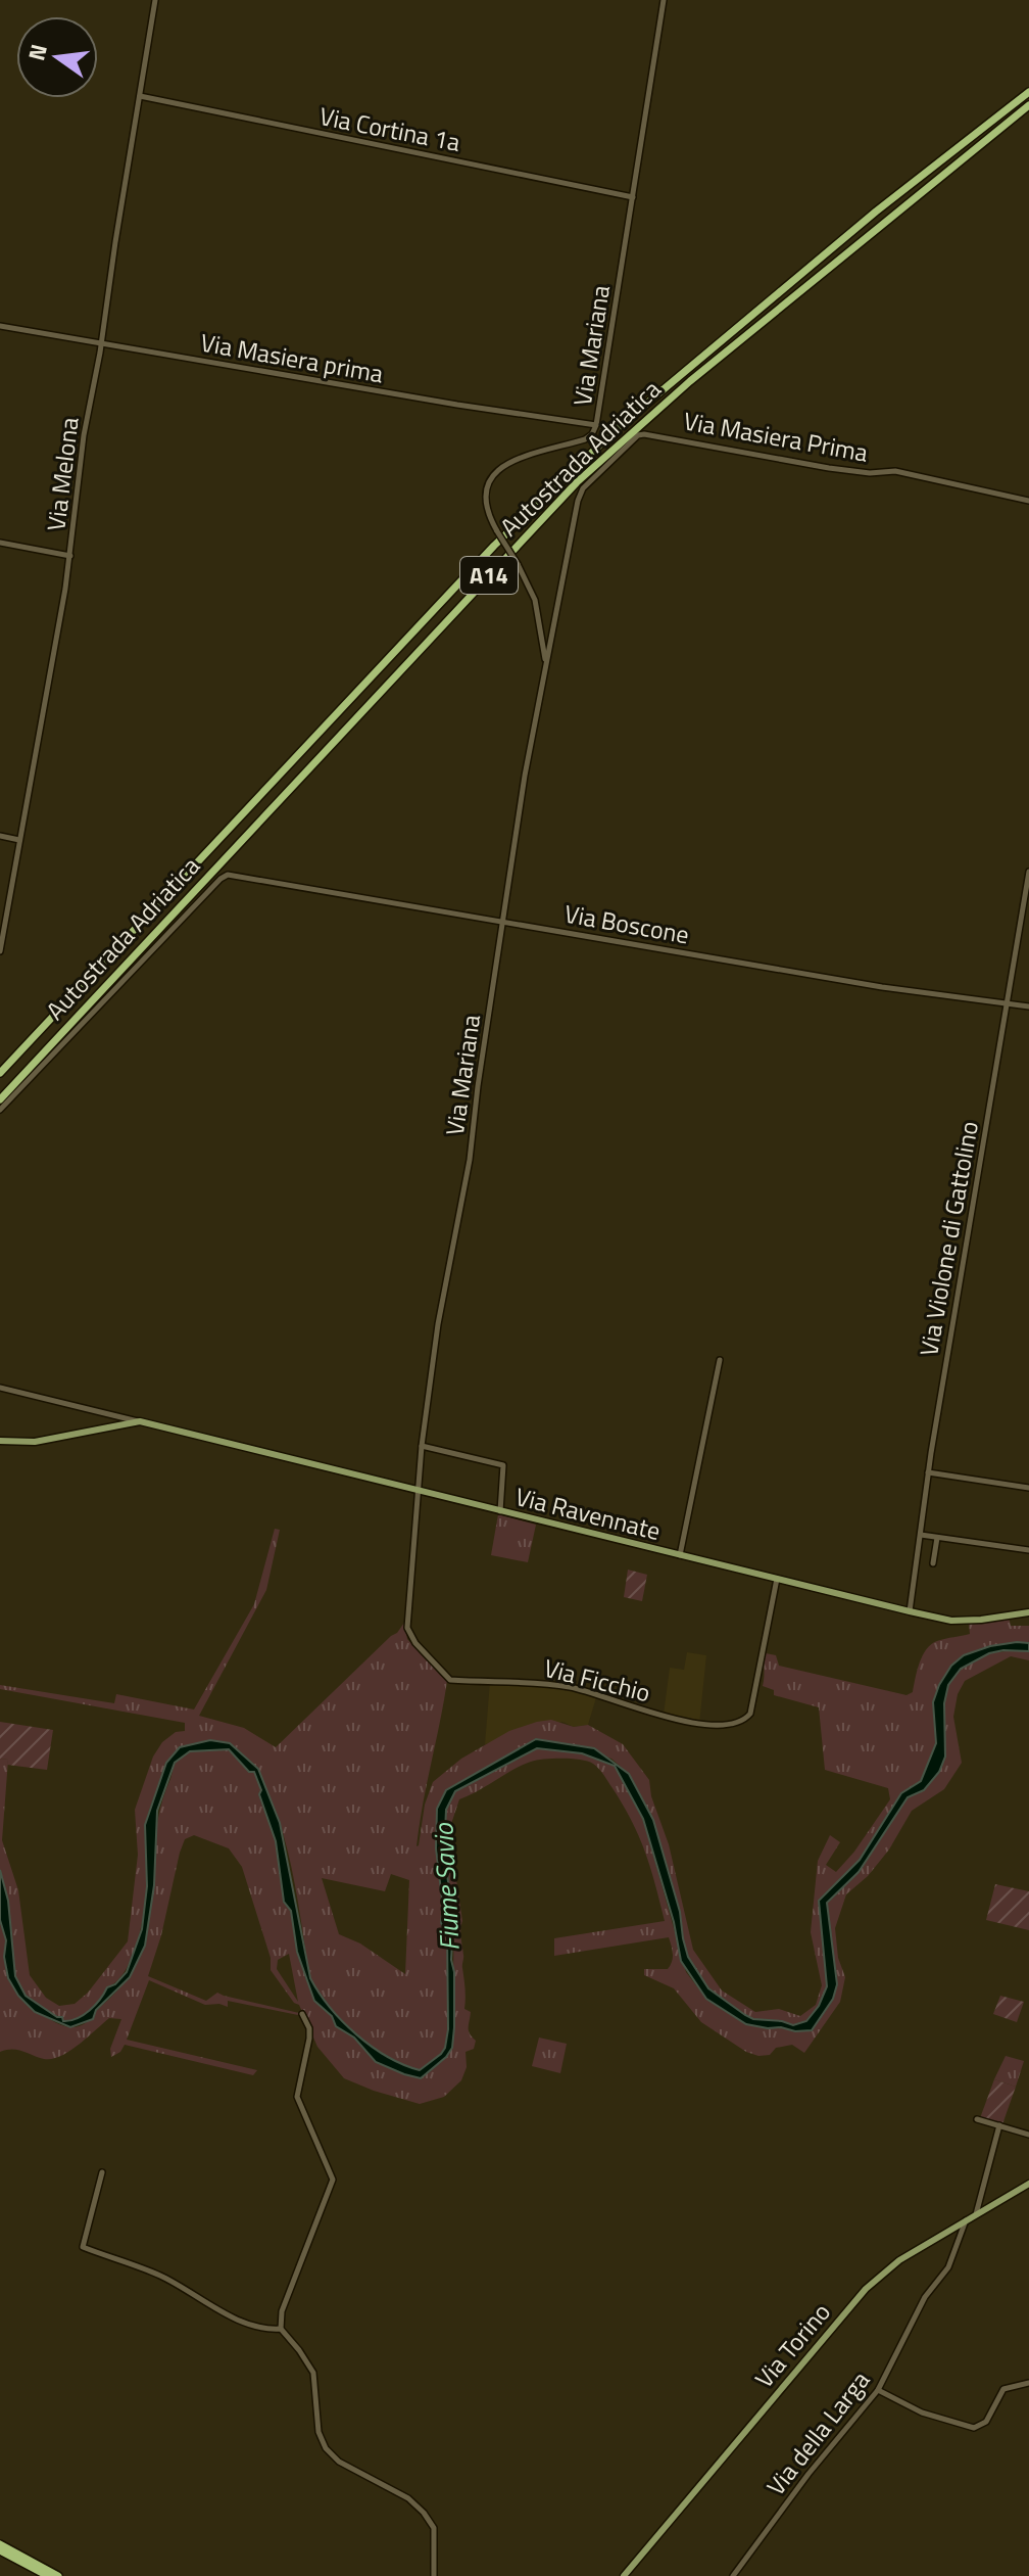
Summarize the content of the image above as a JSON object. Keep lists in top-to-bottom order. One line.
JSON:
{"streets":{"highway":["Autostrada Adriatica","A14"],"main road":["Via Ravennate","Via Torino"],"street":["Via Cortina 1a","Via Mariana","Via Masiera prima","Via Masiera Prima","Via Melona","Via Boscone","Via Violone di Gattolino","Via Ficchio","Via della Larga"]},"crossings":[["Via Cortina 1a","Via Mariana"],["Via Cortina 1a","Via Melona"],["Via Mariana","Via Masiera prima"],["Via Mariana","Via Masiera Prima"],["Via Mariana","Via Boscone"],["Via Mariana","Via Ravennate"],["Via Mariana","Via Ficchio"],["Via Masiera prima","Via Melona"],["Via Boscone","Via Violone di Gattolino"],["Via Violone di Gattolino","Via Ravennate"],["Via Ravennate","Via Ficchio"],["Via Torino","Via della Larga"]],"water":["Fiume Savio"],"north":"left"}
